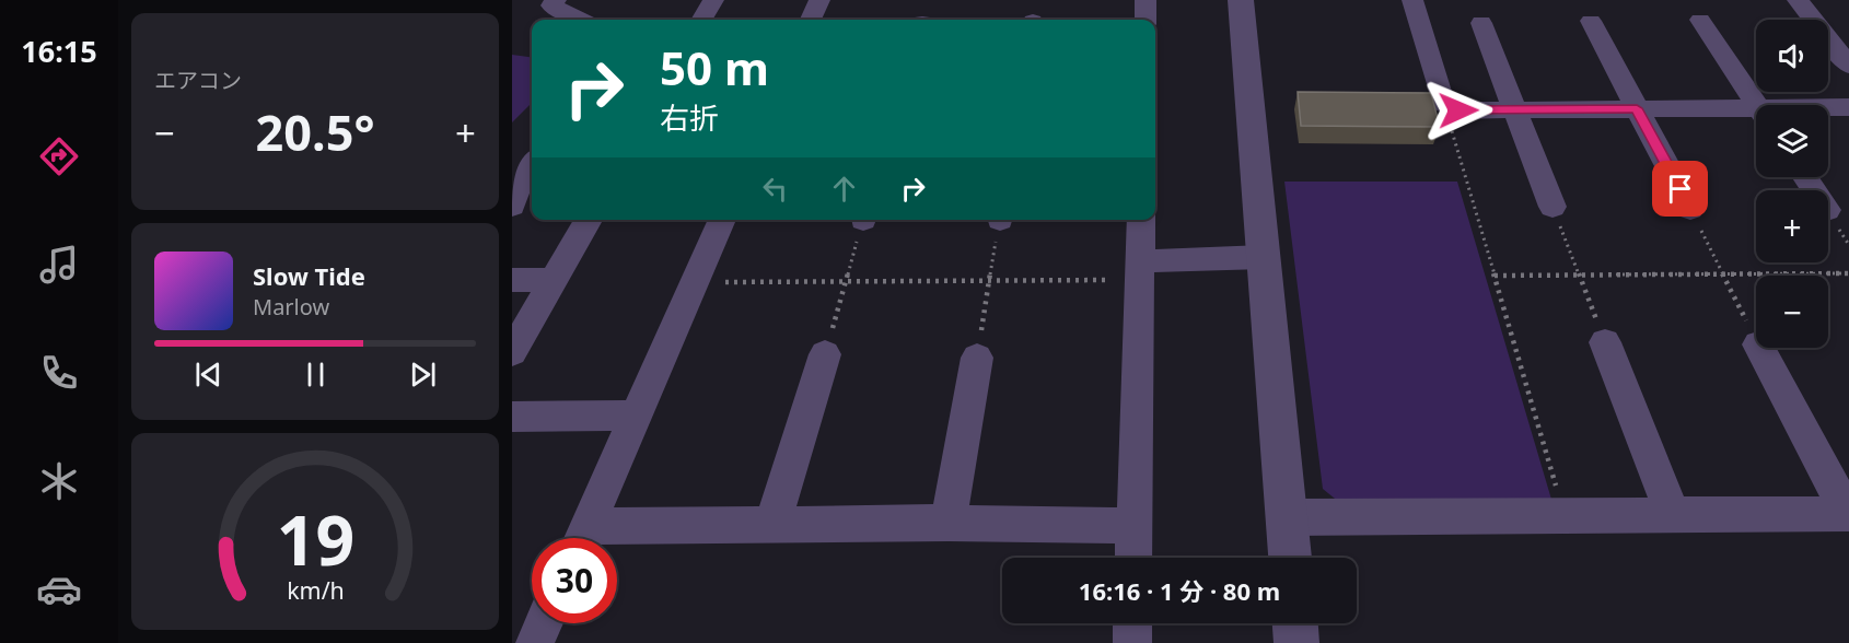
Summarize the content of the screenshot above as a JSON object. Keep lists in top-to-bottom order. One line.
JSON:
{"page":{"tabs":"16:15","tile":"エアコン","map_buttons":["+","−"],"turn":["50 m","右折"],"heat":["−","20.5°","+"],"song":["Slow Tide","Marlow"],"limit":"30","trip":"16:16 · 1 分 · 80 m","gauge":["19","km/h"]}}
